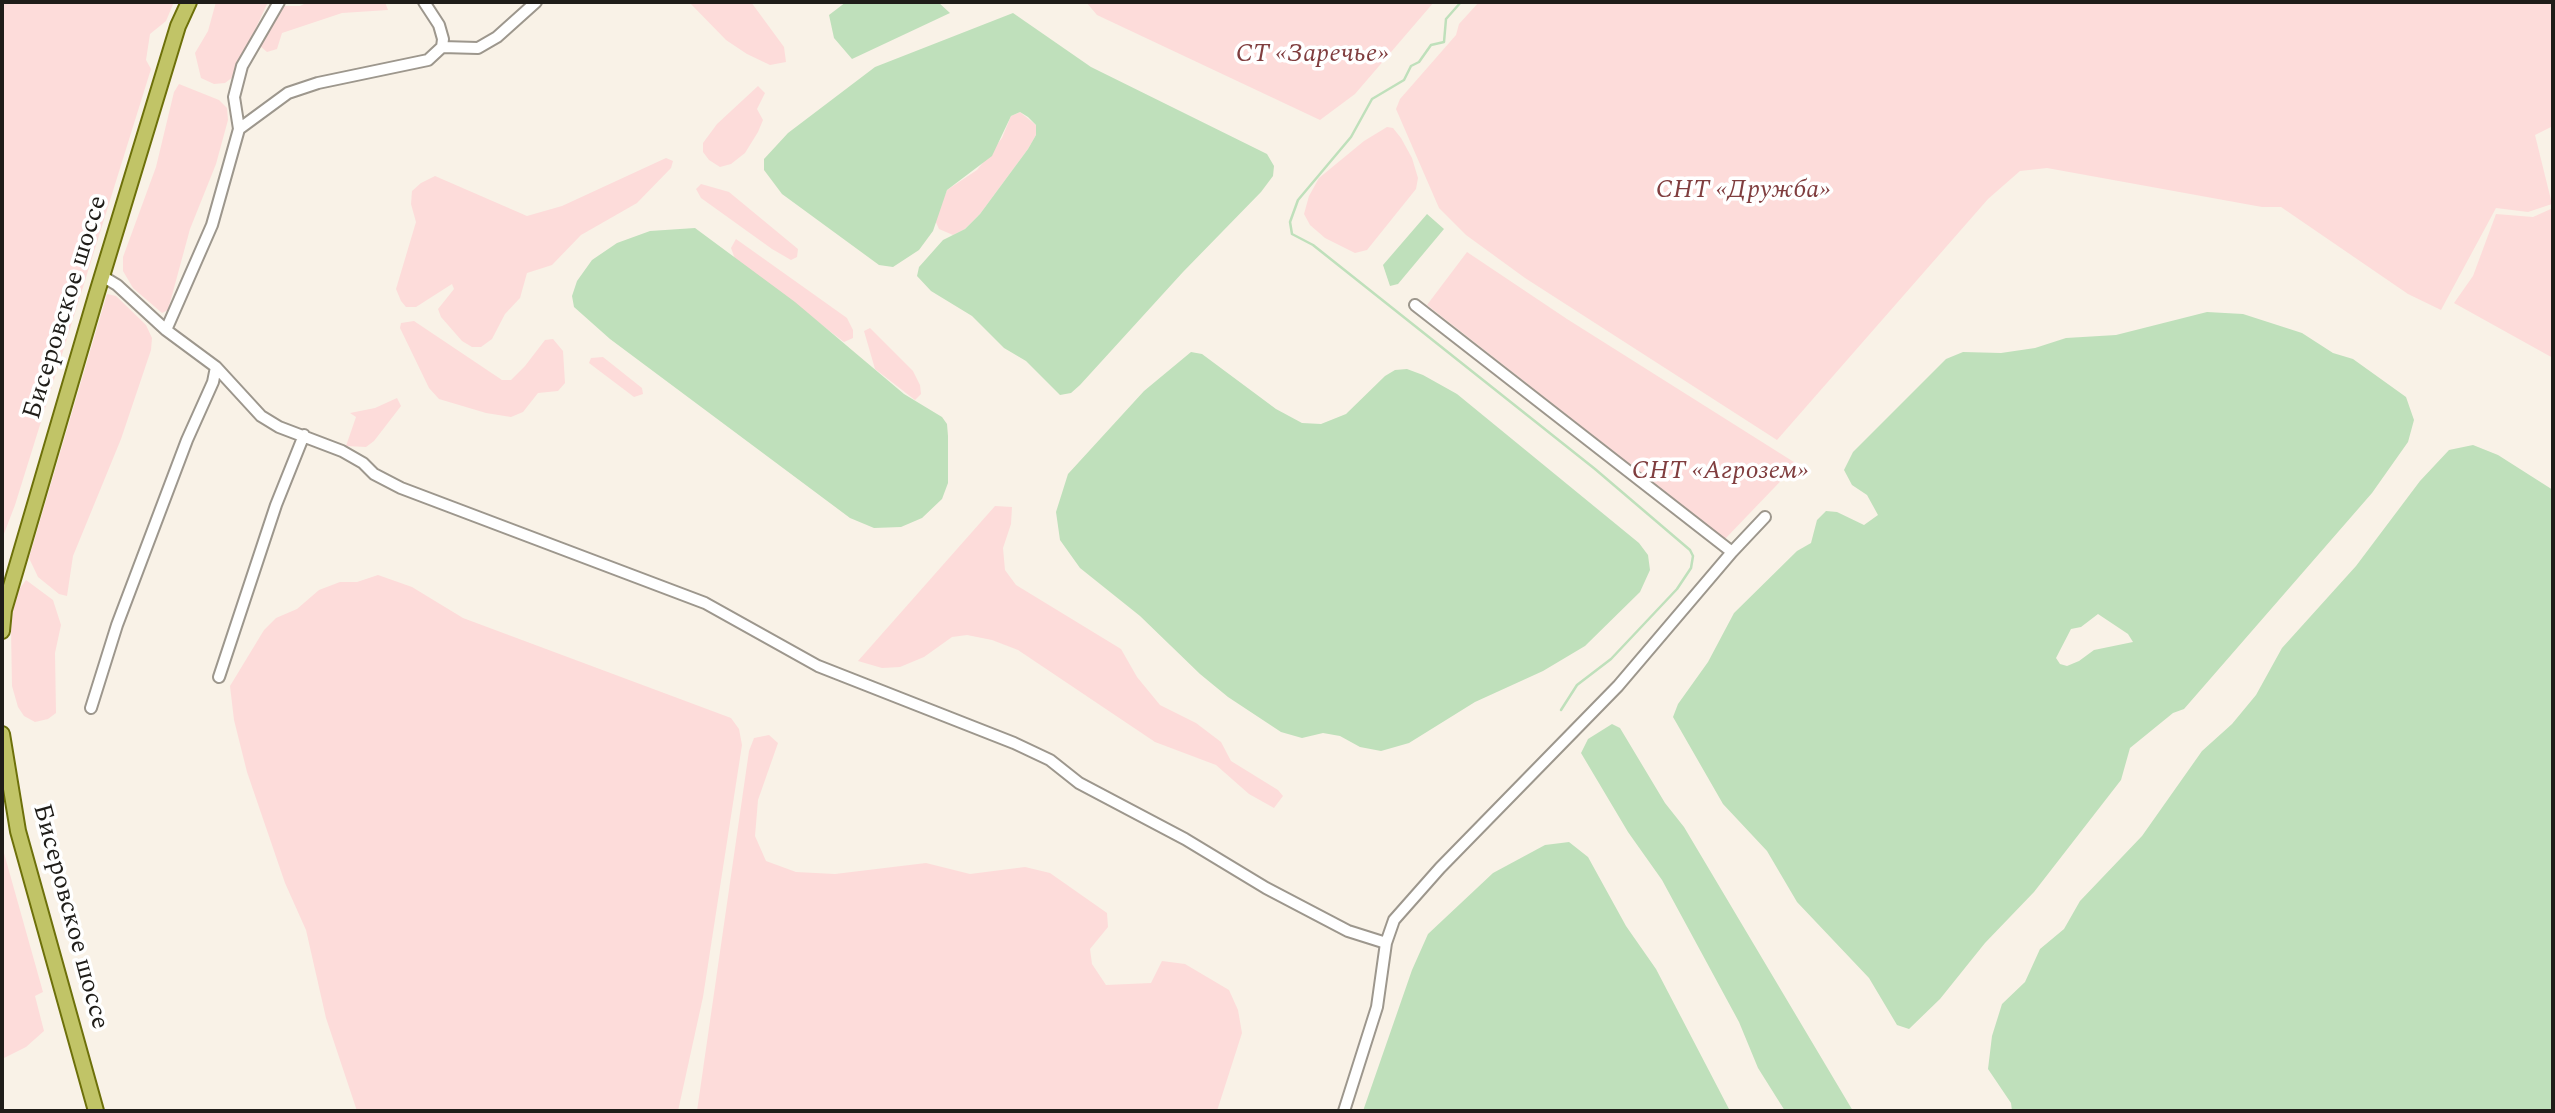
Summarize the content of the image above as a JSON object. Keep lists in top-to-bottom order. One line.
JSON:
{"streets":{"main road":["Бисеровское шоссе"]},"parks":["СТ «Заречье»","СНТ «Дружба»","СНТ «Агрозем»"]}
